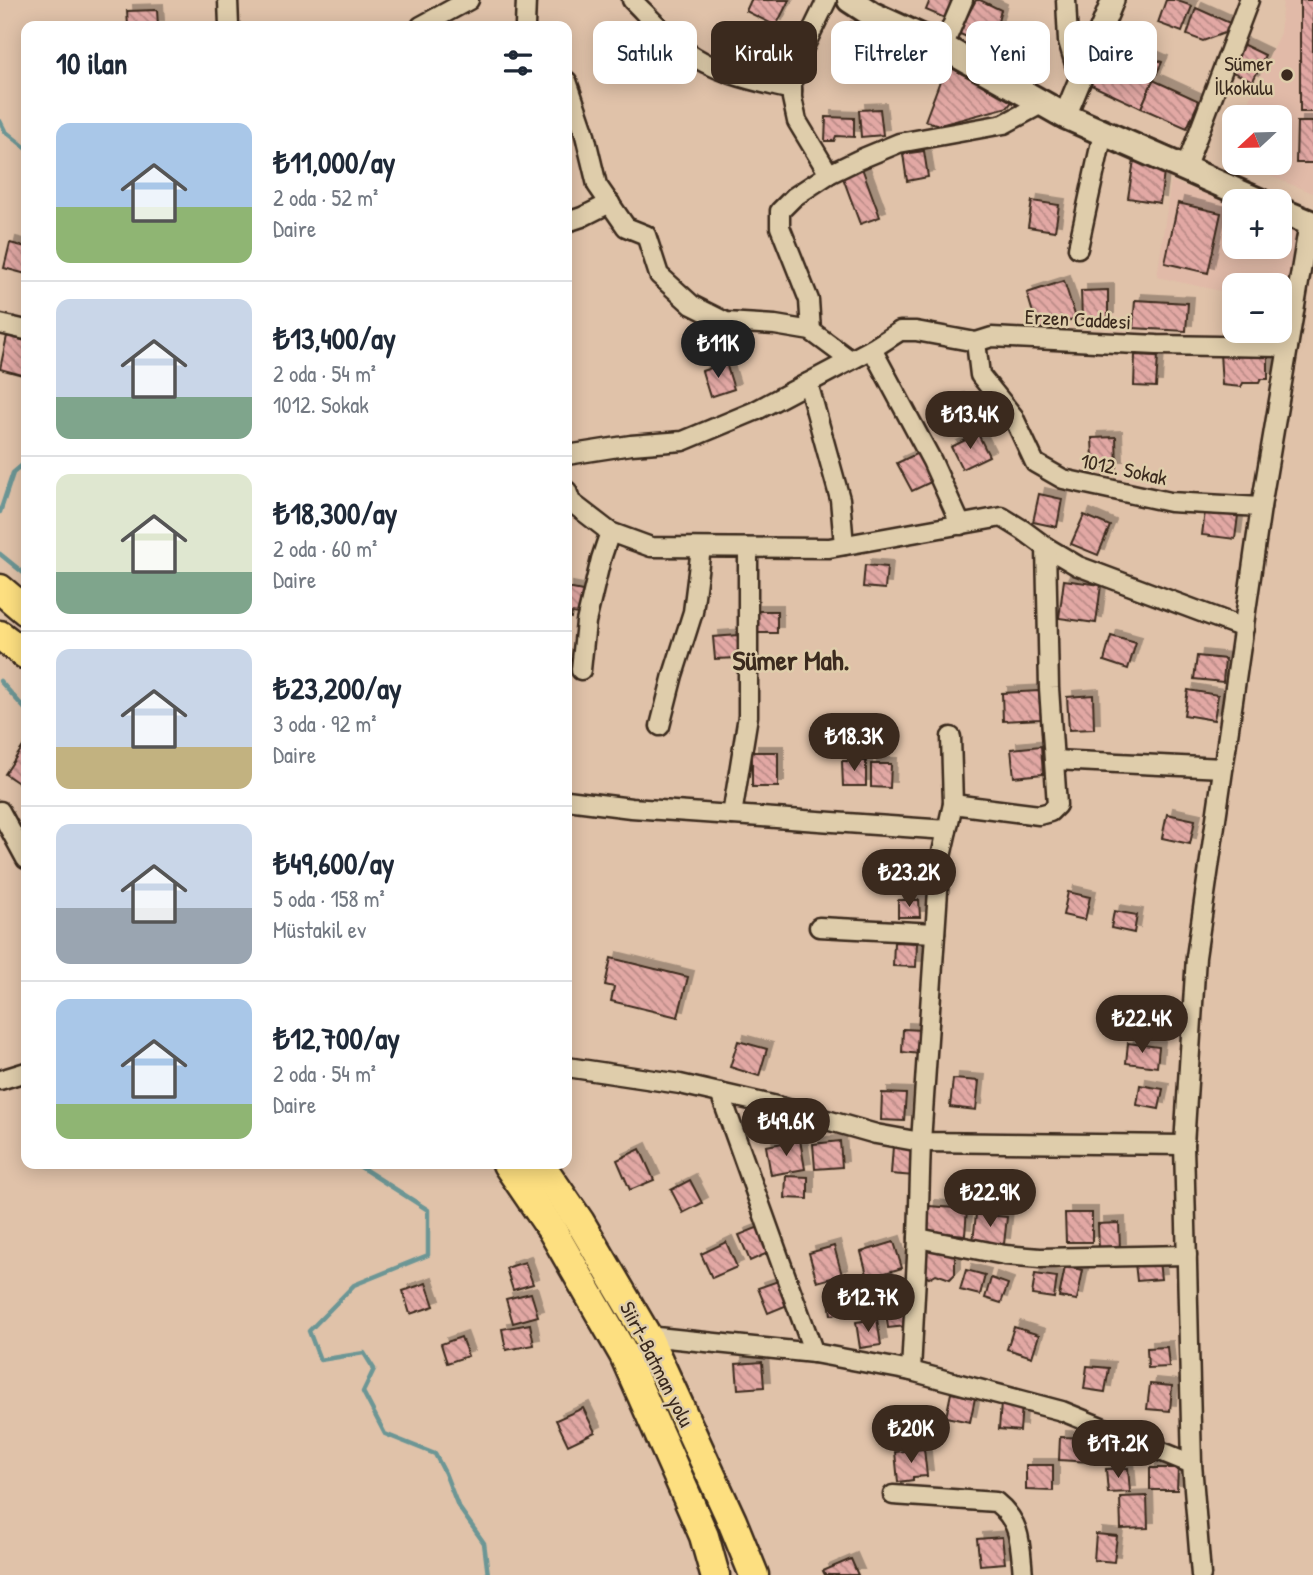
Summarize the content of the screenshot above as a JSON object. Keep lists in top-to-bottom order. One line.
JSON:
{"streets":{"highway":["Siirt-Batman yolu"],"street":["Erzen Caddesi","1012. Sokak"]},"crossings":[["Erzen Caddesi","1012. Sokak"]],"districts":["Sümer Mah."],"places":["Sümer İlkokulu"],"north":"left","page":{"chip":["Satılık","Kiralık","Filtreler","Yeni","Daire"],"heading":"10 ilan","map_buttons":["+","−"],"list":[{"name":"₺11,000/ay","note":"2 oda · 52 m² · Daire"},{"name":"₺13,400/ay","note":"2 oda · 54 m² · 1012. Sokak"},{"name":"₺18,300/ay","note":"2 oda · 60 m² · Daire"},{"name":"₺23,200/ay","note":"3 oda · 92 m² · Daire"},{"name":"₺49,600/ay","note":"5 oda · 158 m² · Müstakil ev"},{"name":"₺12,700/ay","note":"2 oda · 54 m² · Daire"}],"price":["₺11K","₺13.4K","₺18.3K","₺23.2K","₺22.4K","₺49.6K","₺22.9K","₺12.7K","₺20K","₺17.2K"]}}
